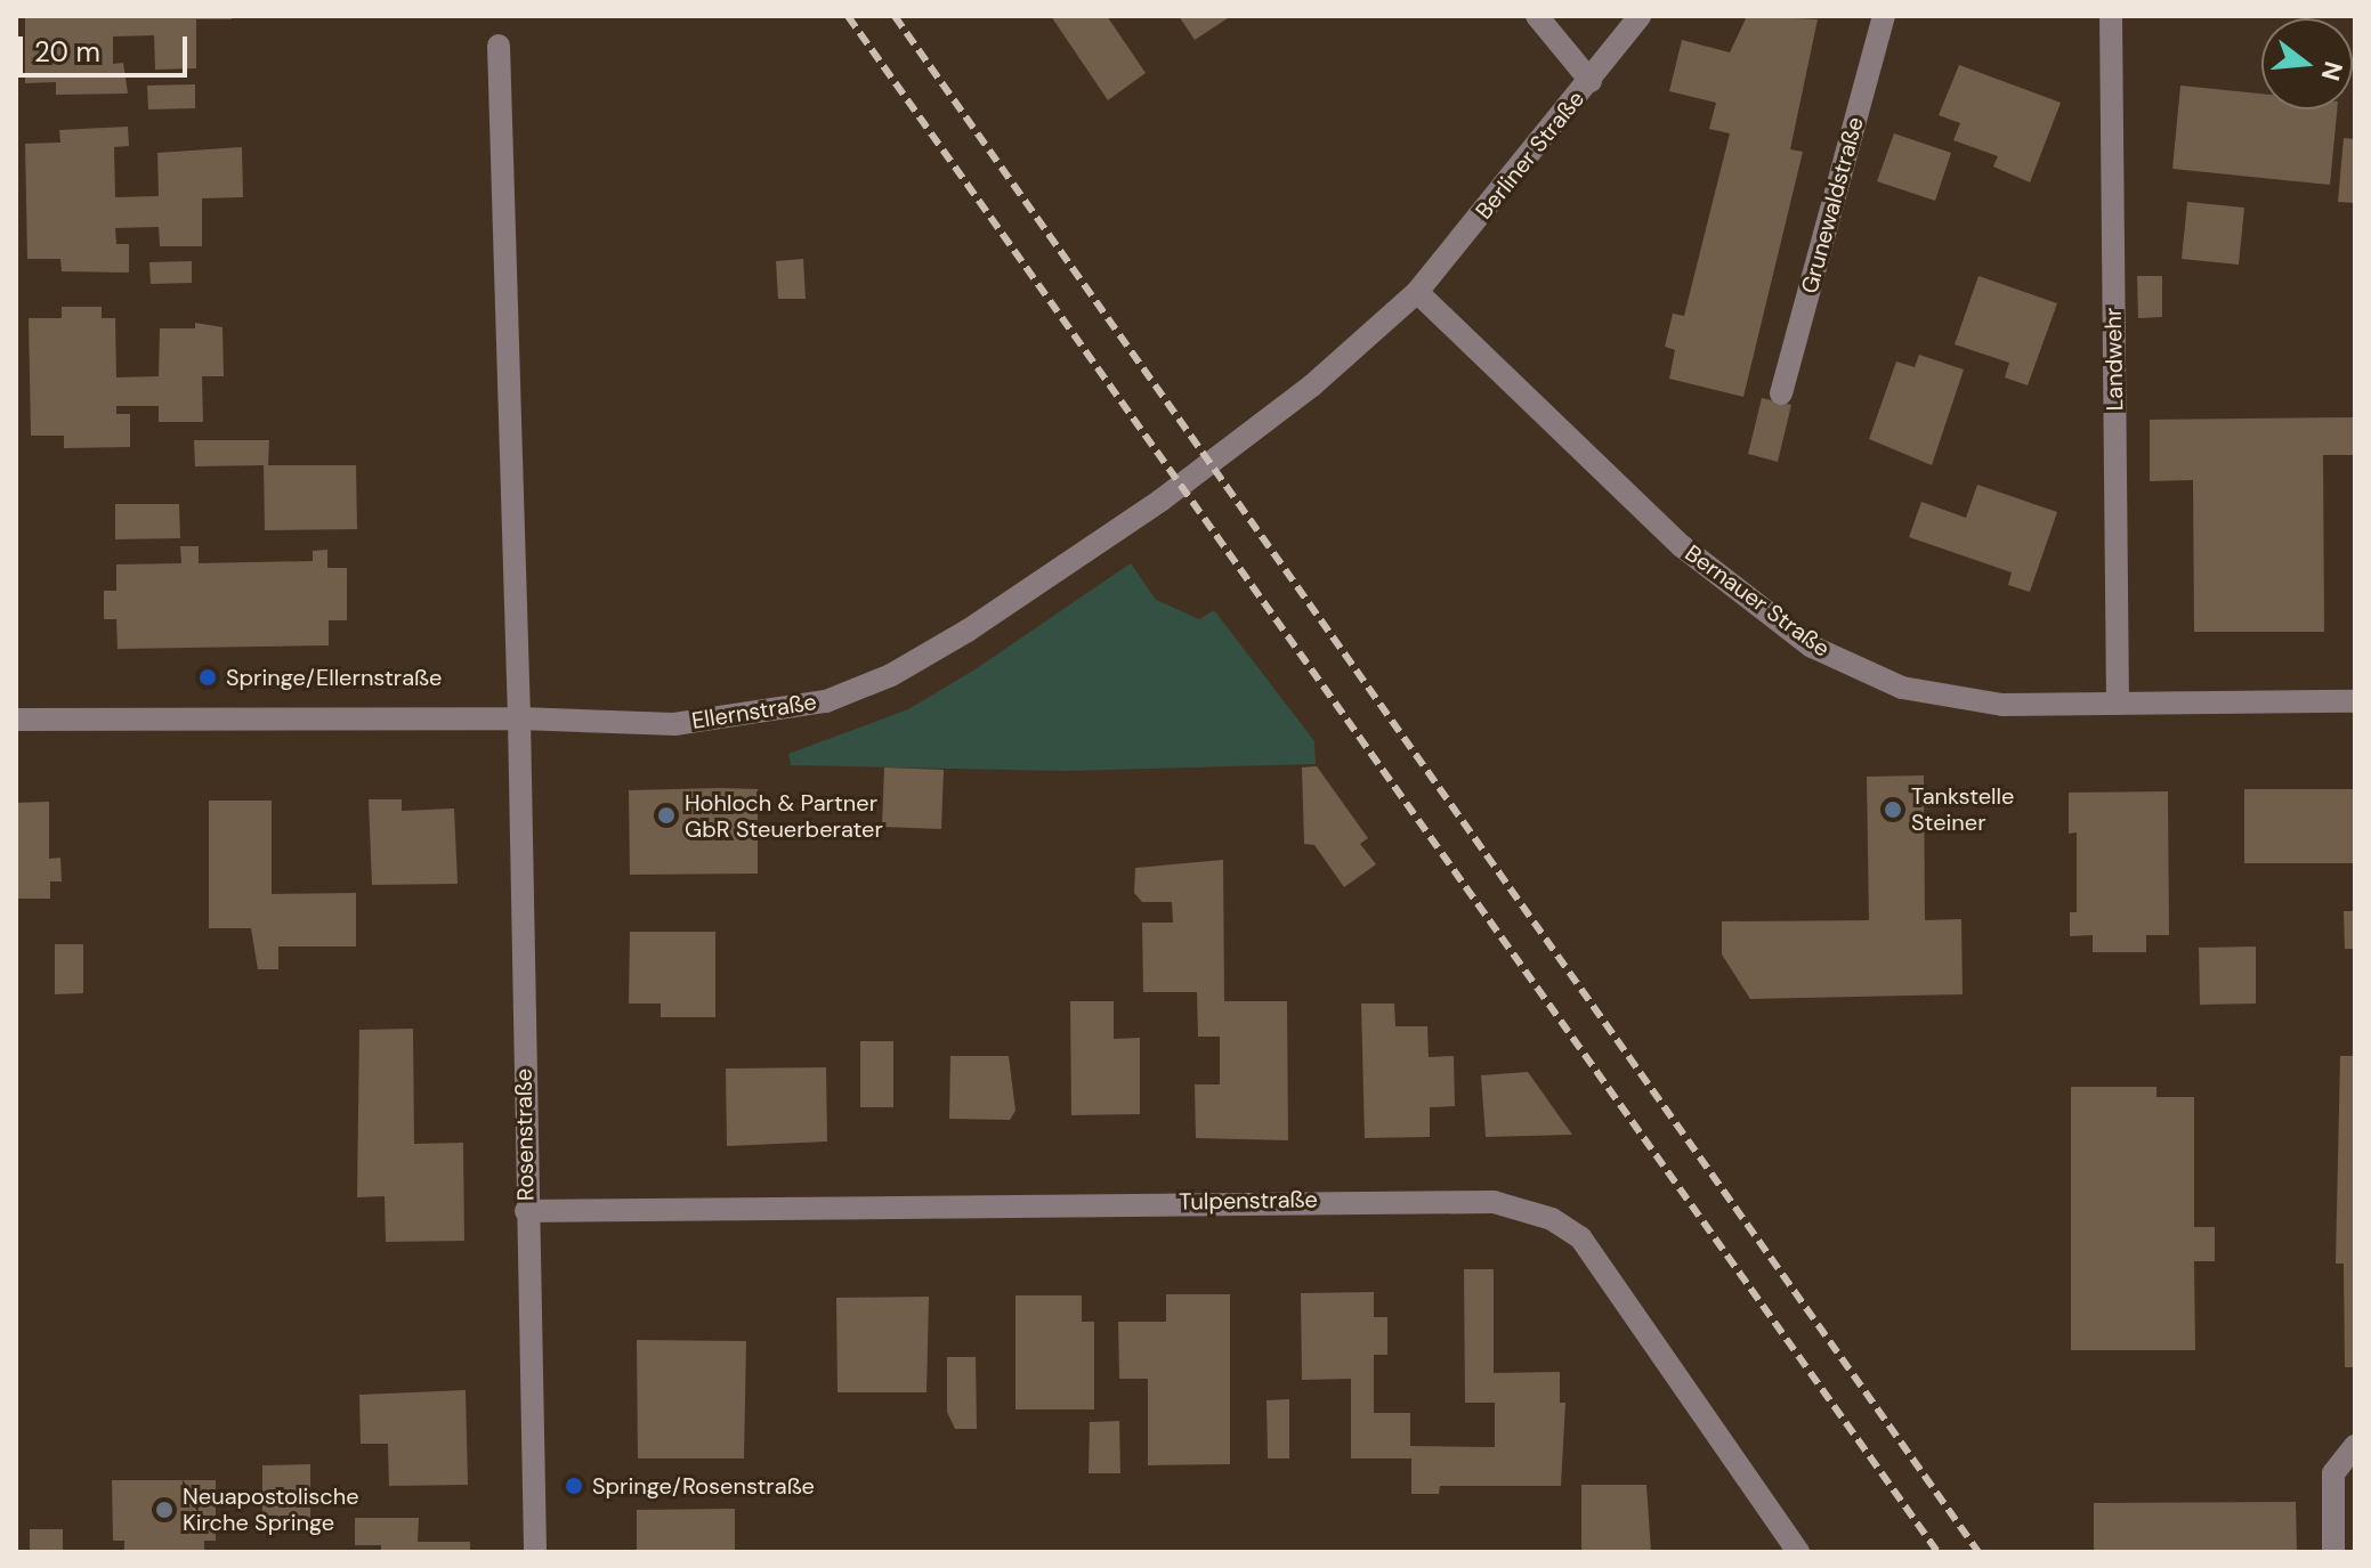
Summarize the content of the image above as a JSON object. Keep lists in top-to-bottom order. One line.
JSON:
{"streets":{"street":["Berliner Straße","Grunewaldstraße","Landwehr","Bernauer Straße","Ellernstraße","Rosenstraße","Tulpenstraße"]},"crossings":[["Berliner Straße","Bernauer Straße"],["Berliner Straße","Ellernstraße"],["Landwehr","Bernauer Straße"],["Bernauer Straße","Ellernstraße"],["Ellernstraße","Rosenstraße"],["Rosenstraße","Tulpenstraße"]],"places":["Springe/Ellernstraße","Tankstelle Steiner","Hohloch & Partner GbR Steuerberater","Springe/Rosenstraße","Neuapostolische Kirche Springe"],"scale_bar":"20 m","north":"right"}
